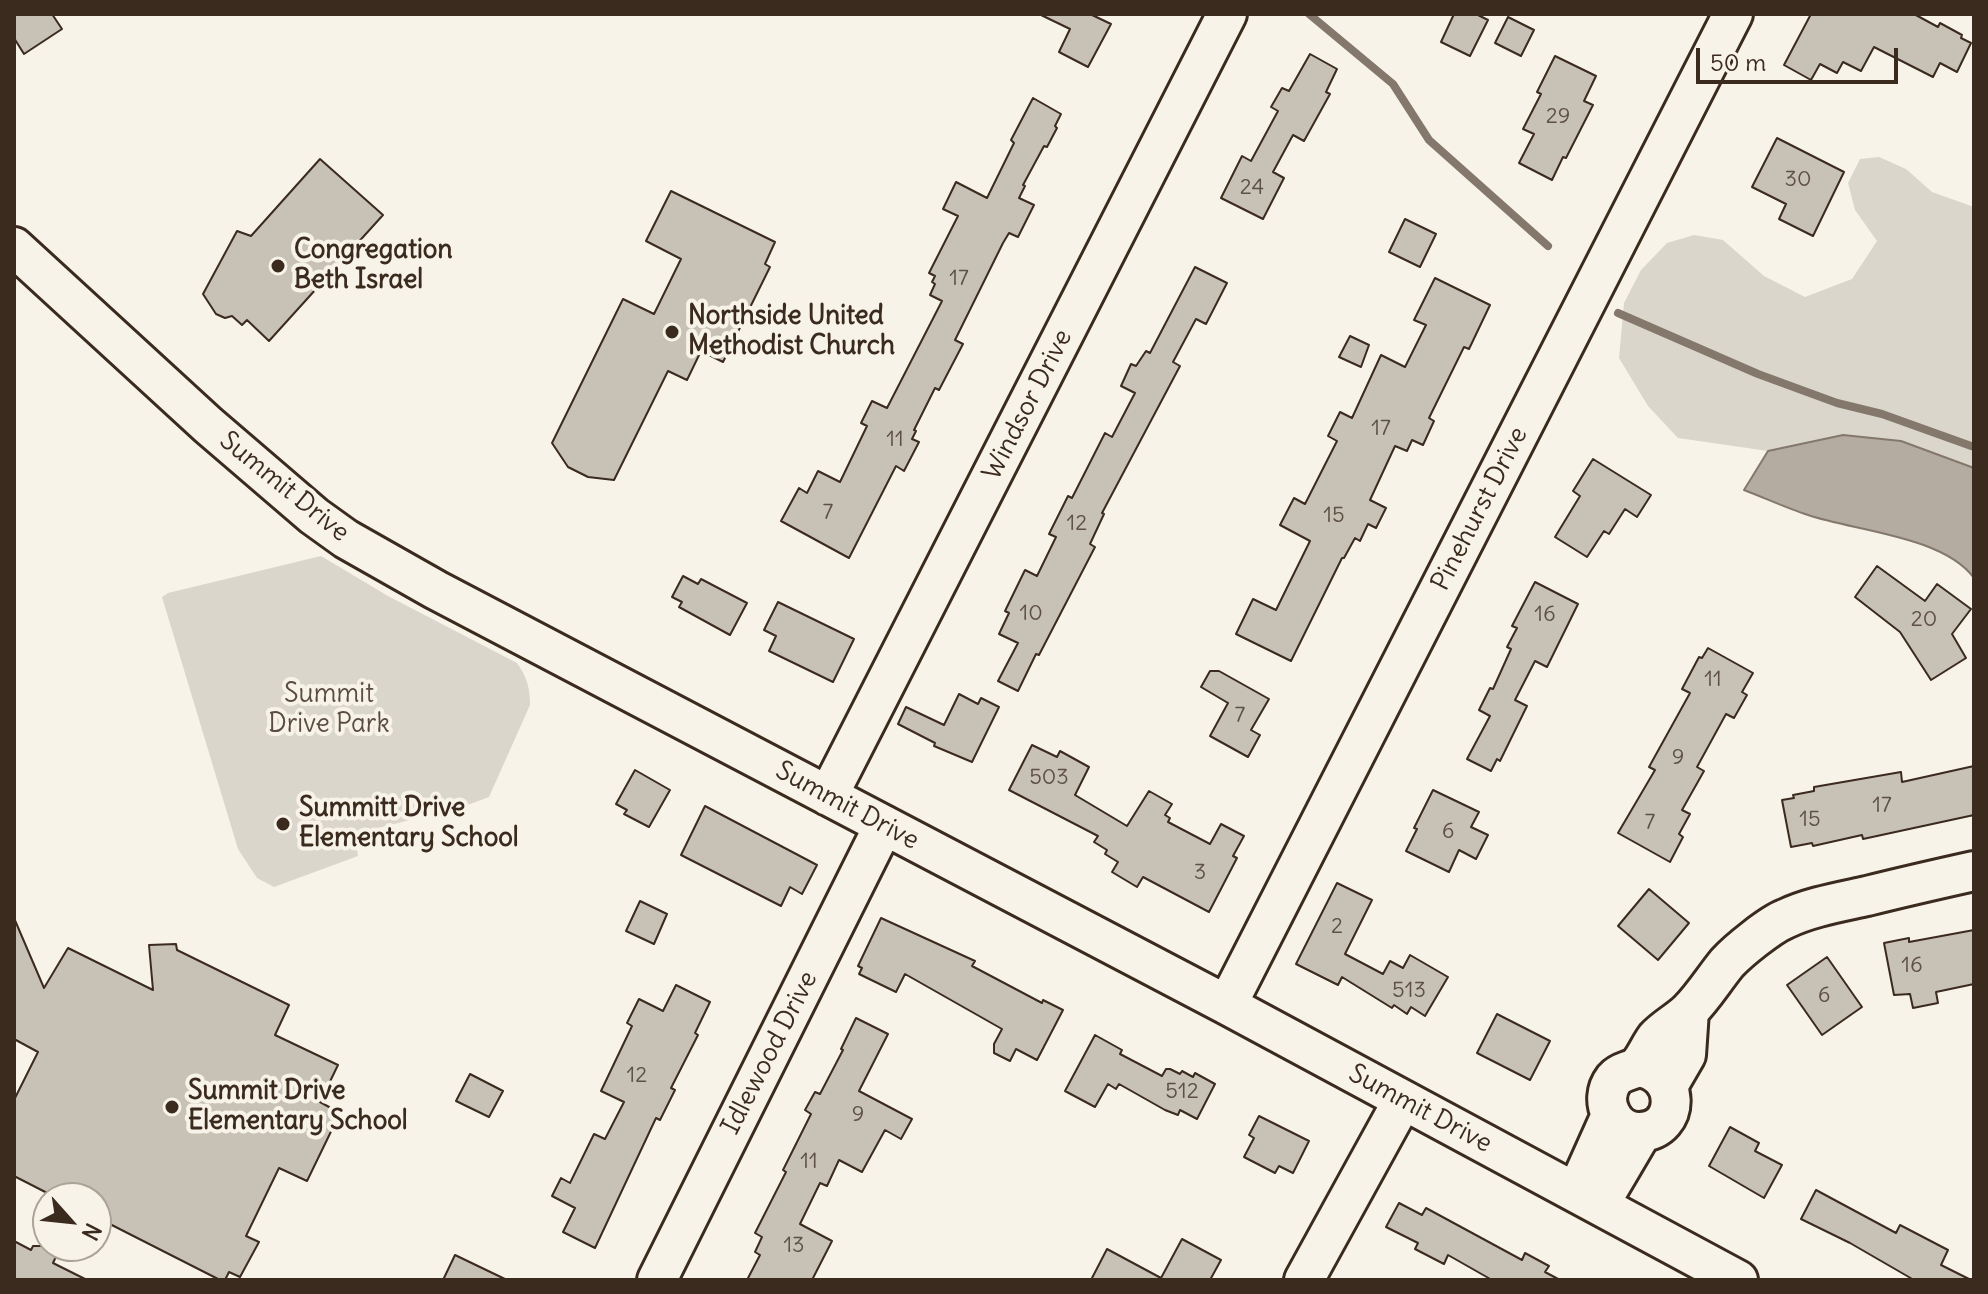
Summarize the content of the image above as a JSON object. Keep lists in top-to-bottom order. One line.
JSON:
{"streets":{"street":["Windsor Drive","Summit Drive","Pinehurst Drive","Idlewood Drive"]},"crossings":[["Windsor Drive","Summit Drive"],["Summit Drive","Pinehurst Drive"],["Summit Drive","Idlewood Drive"]],"parks":["Summit Drive Park"],"places":["Congregation Beth Israel","Northside United Methodist Church","Summitt Drive Elementary School","Summit Drive Elementary School"],"house_numbers":["29","30","24","17","17","11","7","15","12","10","16","20","11","7","9","503","17","15","7","6","3","2","16","513","6","12","512","9","11","13"],"scale_bar":"50 m","north":"bottom right"}
